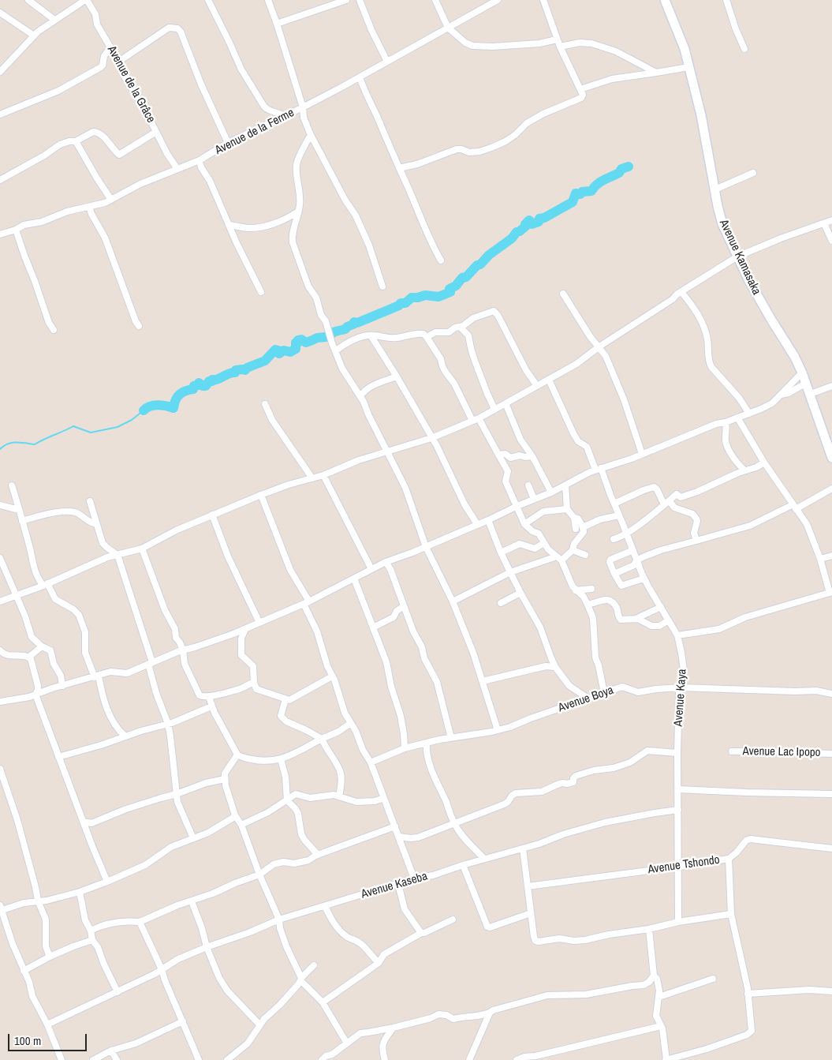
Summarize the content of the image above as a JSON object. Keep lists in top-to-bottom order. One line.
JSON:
{"streets":{"street":["Avenue de la Grâce","Avenue de la Ferme","Avenue Kamasaka","Avenue Kaya","Avenue Boya","Avenue Lac Ipopo","Avenue Tshondo","Avenue Kaseba"]},"crossings":[["Avenue de la Grâce","Avenue de la Ferme"],["Avenue Kaya","Avenue Boya"],["Avenue Kaya","Avenue Tshondo"],["Avenue Kaya","Avenue Kaseba"]],"scale_bar":"100 m"}
